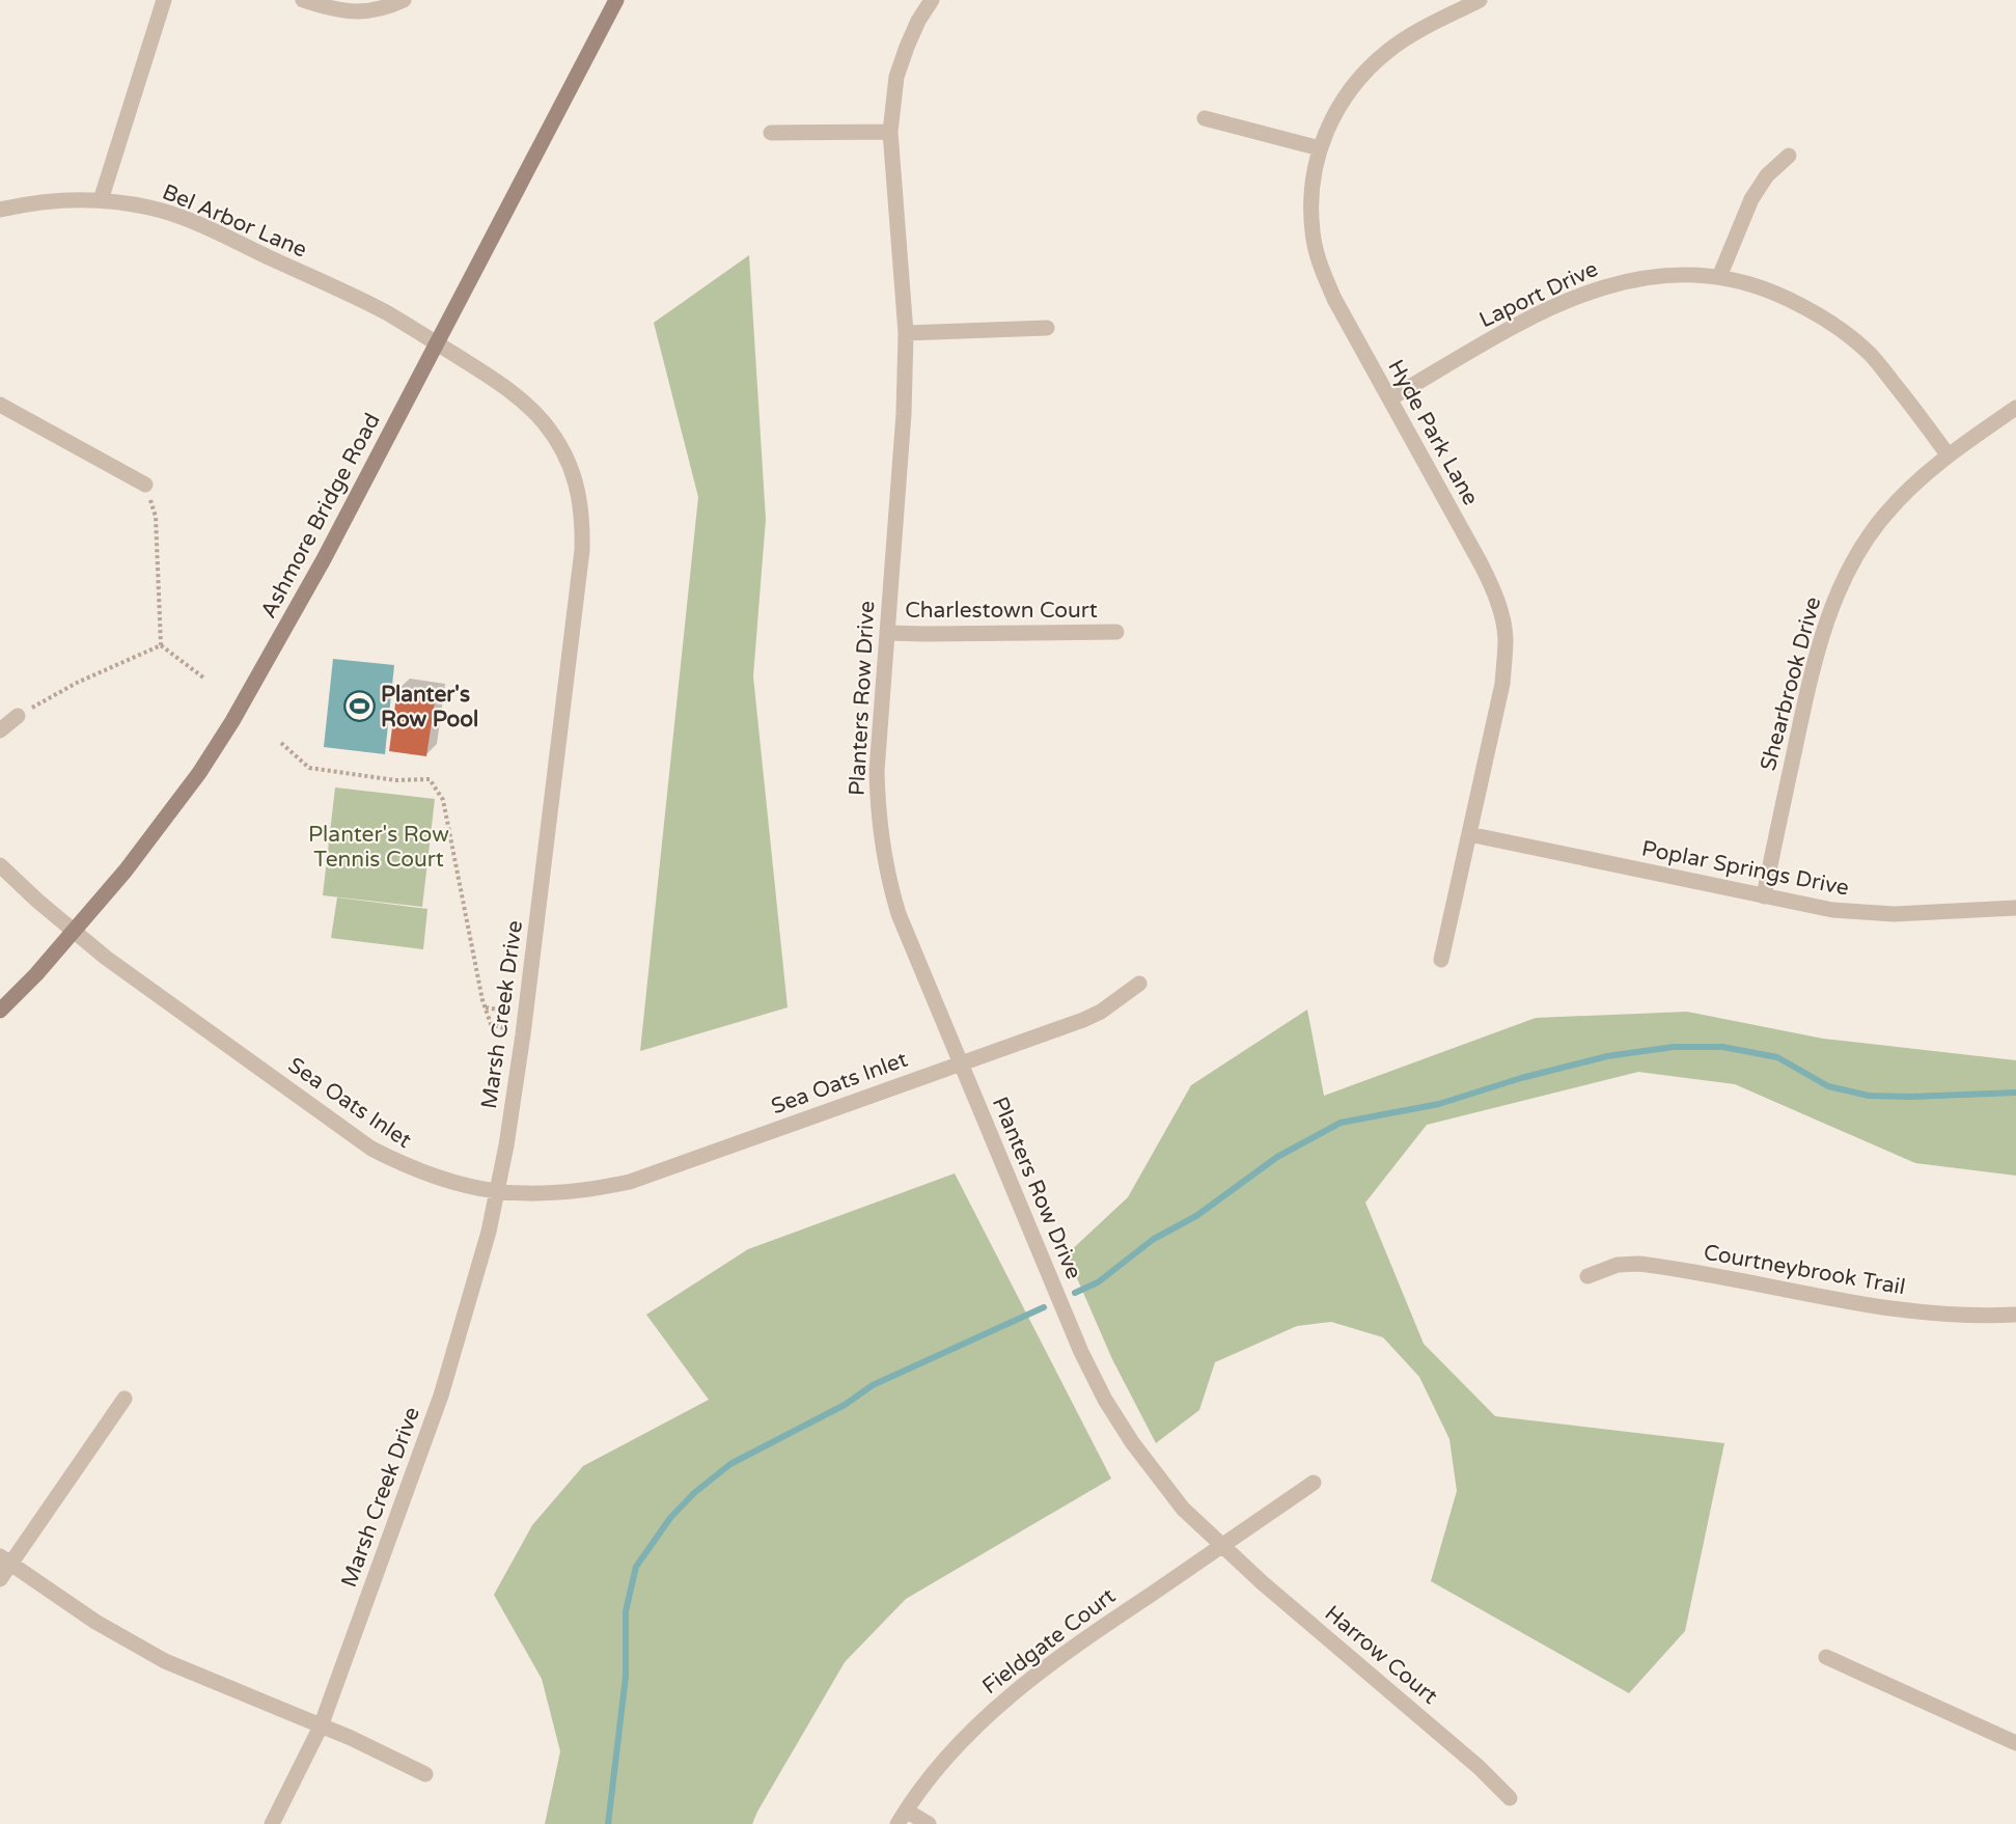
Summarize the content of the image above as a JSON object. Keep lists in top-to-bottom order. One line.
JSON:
{"streets":{"main road":["Ashmore Bridge Road"],"street":["Bel Arbor Lane","Laport Drive","Hyde Park Lane","Charlestown Court","Shearbrook Drive","Planters Row Drive","Poplar Springs Drive","Marsh Creek Drive","Sea Oats Inlet","Courtneybrook Trail","Fieldgate Court","Harrow Court"]},"crossings":[["Bel Arbor Lane","Ashmore Bridge Road"],["Bel Arbor Lane","Marsh Creek Drive"],["Laport Drive","Hyde Park Lane"],["Laport Drive","Shearbrook Drive"],["Hyde Park Lane","Poplar Springs Drive"],["Ashmore Bridge Road","Marsh Creek Drive"],["Ashmore Bridge Road","Sea Oats Inlet"],["Charlestown Court","Planters Row Drive"],["Shearbrook Drive","Poplar Springs Drive"],["Planters Row Drive","Sea Oats Inlet"],["Planters Row Drive","Fieldgate Court"],["Planters Row Drive","Harrow Court"],["Marsh Creek Drive","Sea Oats Inlet"],["Fieldgate Court","Harrow Court"]],"parks":["Planter's Row Tennis Court"],"places":{"sports":["Planter's Row Pool"]}}
